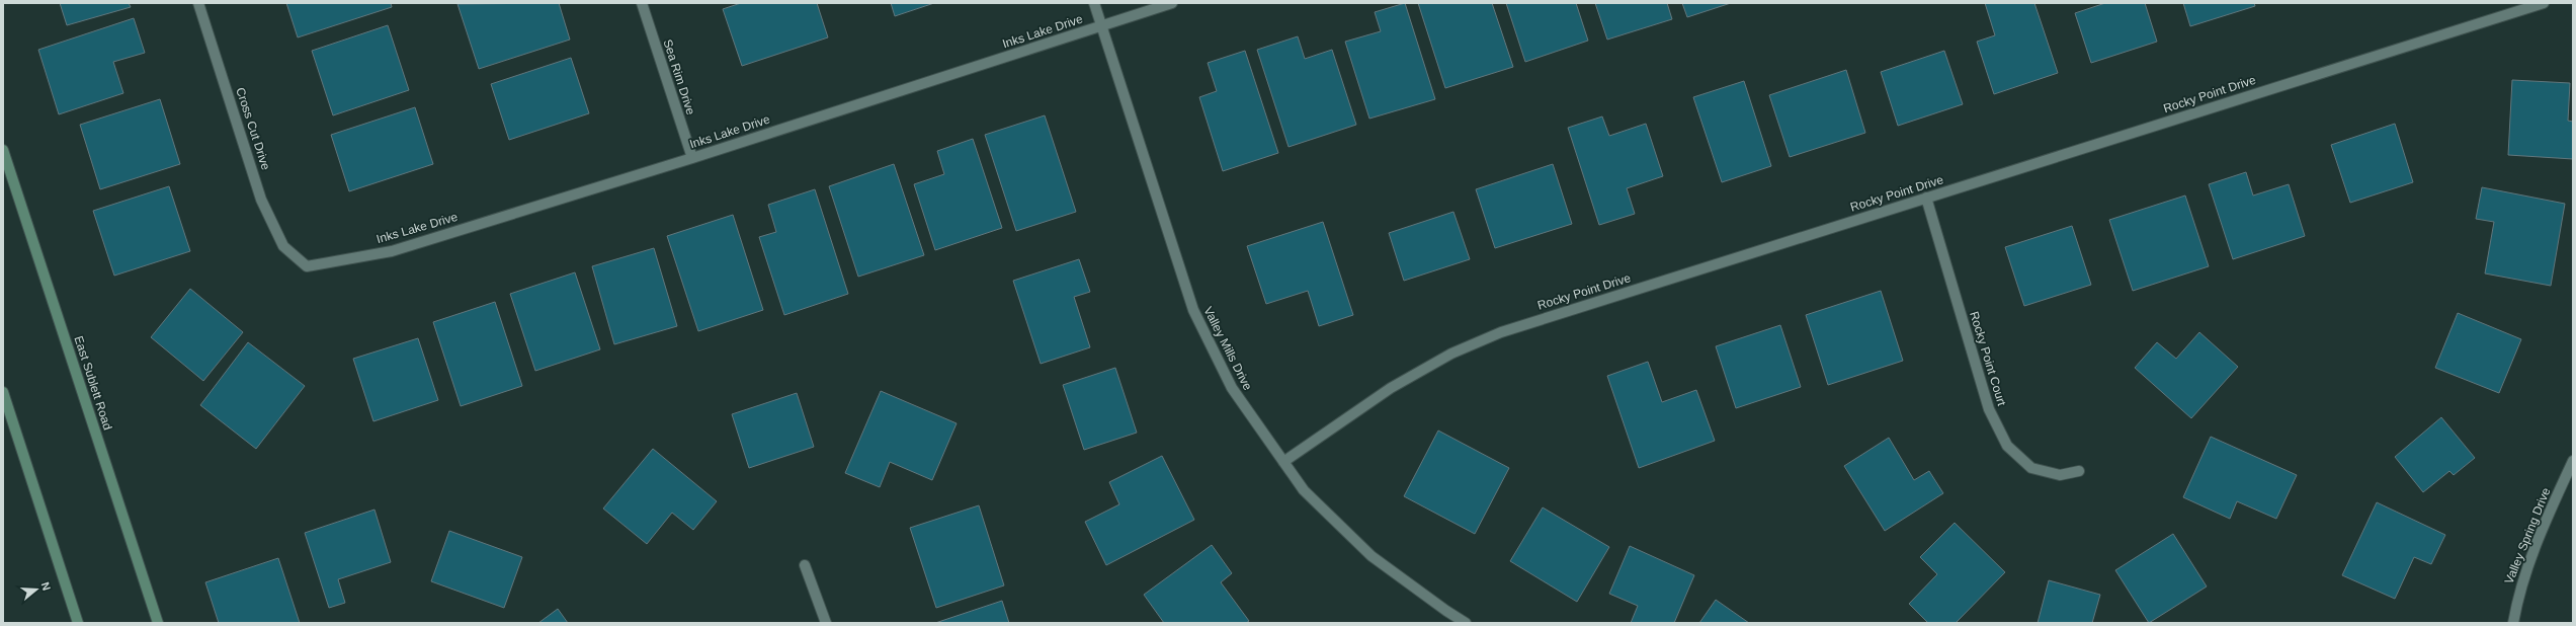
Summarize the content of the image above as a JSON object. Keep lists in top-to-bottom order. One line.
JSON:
{"streets":{"main road":["East Sublett Road"],"street":["Inks Lake Drive","Sea Rim Drive","Rocky Point Drive","Cross Cut Drive","Valley Mills Drive","Rocky Point Court","Valley Spring Drive"]},"crossings":[["Inks Lake Drive","Sea Rim Drive"],["Inks Lake Drive","Cross Cut Drive"],["Inks Lake Drive","Valley Mills Drive"],["Rocky Point Drive","Valley Mills Drive"],["Rocky Point Drive","Rocky Point Court"]],"north":"right"}
